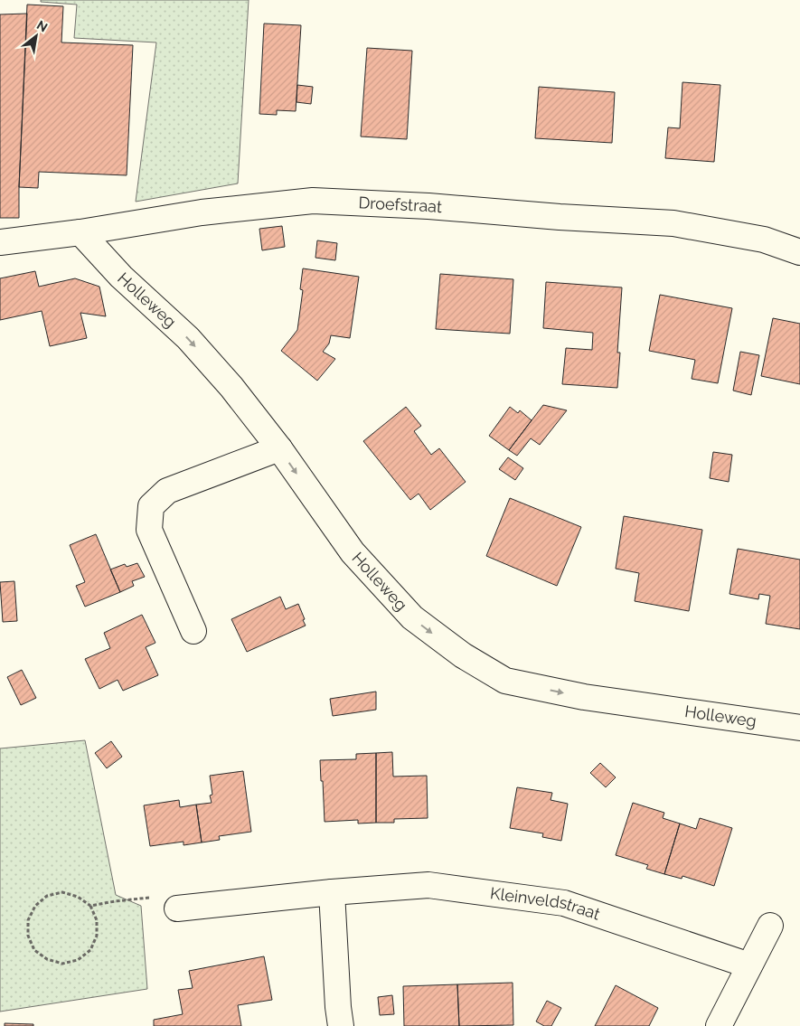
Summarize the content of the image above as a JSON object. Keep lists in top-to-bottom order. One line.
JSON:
{"streets":{"street":["Droefstraat","Holleweg","Kleinveldstraat"]},"crossings":[["Droefstraat","Holleweg"]],"one_way":["Holleweg"],"north":"top right"}
